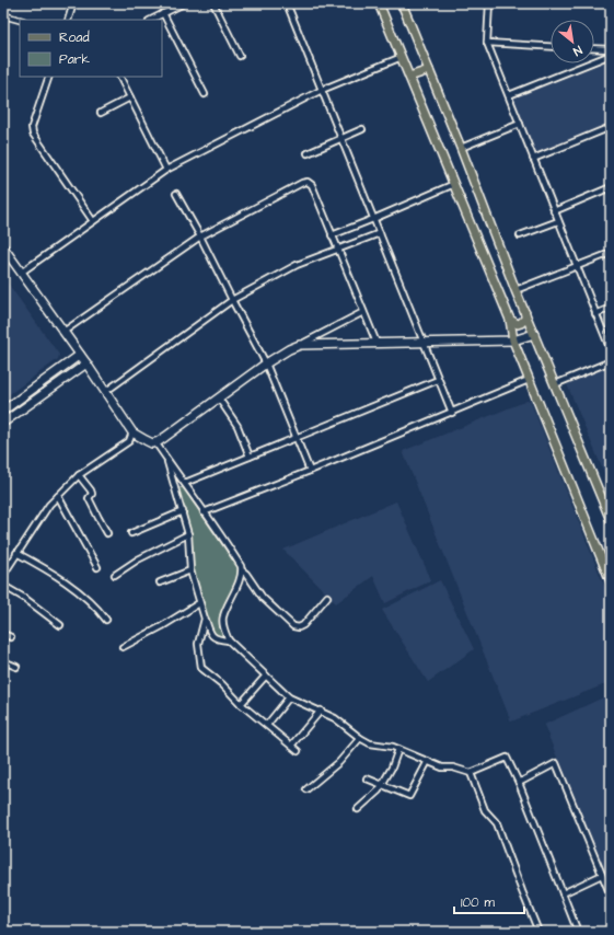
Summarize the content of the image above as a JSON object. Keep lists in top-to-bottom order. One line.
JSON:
{"legend":["Road","Park"],"scale_bar":"100 m","north":"bottom right"}
